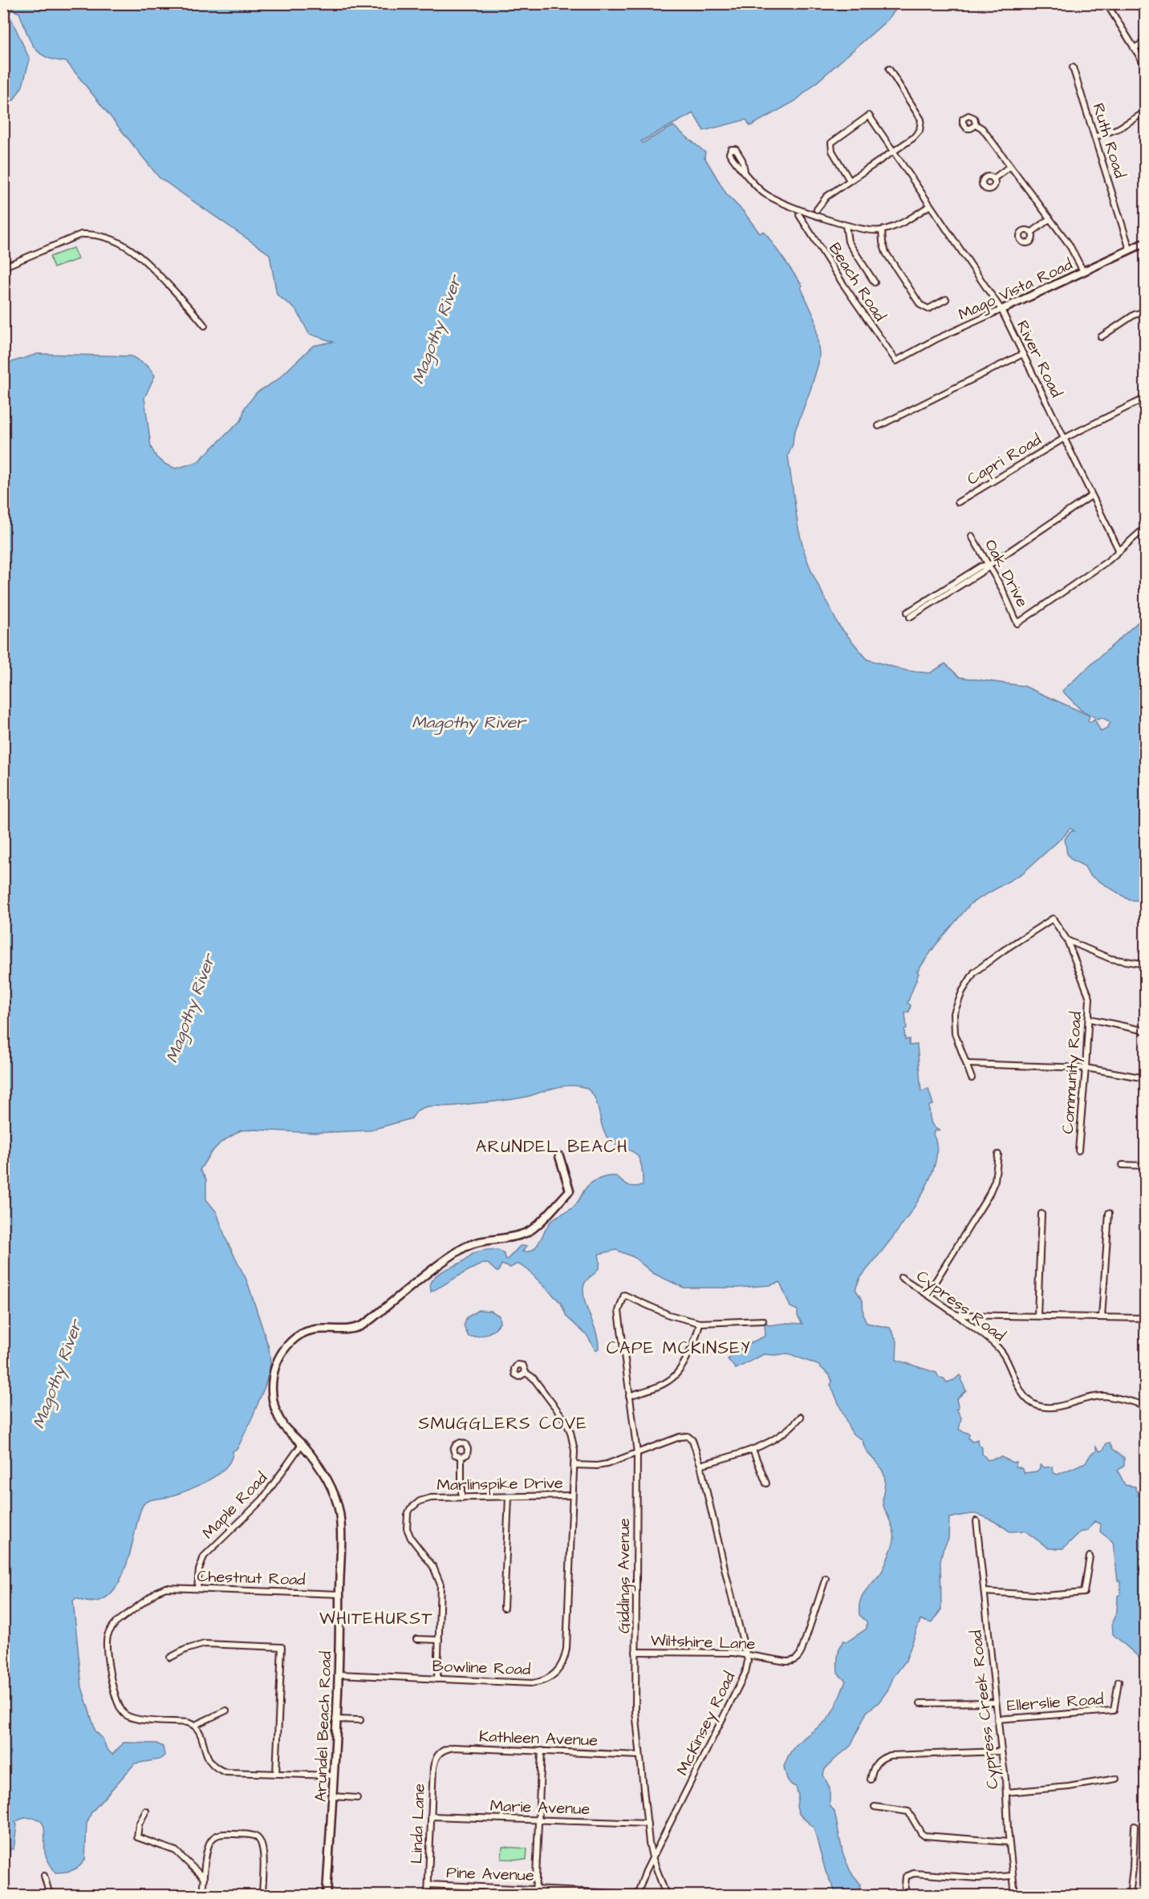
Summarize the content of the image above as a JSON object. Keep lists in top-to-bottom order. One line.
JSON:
{"streets":{"street":["Ruth Road","Beach Road","Mago Vista Road","River Road","Capri Road","Oak Drive","Community Road","Cypress Road","Marlinspike Drive","Maple Road","Giddings Avenue","Chestnut Road","Wiltshire Lane","Bowline Road","Ellerslie Road","Cypress Creek Road","McKinsey Road","Arundel Beach Road","Kathleen Avenue","Marie Avenue","Linda Lane","Pine Avenue"]},"crossings":[["Ruth Road","Mago Vista Road"],["Beach Road","Mago Vista Road"],["Mago Vista Road","River Road"],["River Road","Capri Road"],["River Road","Oak Drive"],["Marlinspike Drive","Bowline Road"],["Maple Road","Chestnut Road"],["Maple Road","Arundel Beach Road"],["Giddings Avenue","Wiltshire Lane"],["Giddings Avenue","McKinsey Road"],["Giddings Avenue","Kathleen Avenue"],["Giddings Avenue","Marie Avenue"],["Chestnut Road","Arundel Beach Road"],["Wiltshire Lane","McKinsey Road"],["Bowline Road","Arundel Beach Road"],["Ellerslie Road","Cypress Creek Road"],["McKinsey Road","Pine Avenue"],["Kathleen Avenue","Linda Lane"],["Marie Avenue","Linda Lane"],["Linda Lane","Pine Avenue"]],"districts":["ARUNDEL BEACH","CAPE MCKINSEY","SMUGGLERS COVE","WHITEHURST"],"water":["Magothy River"]}
